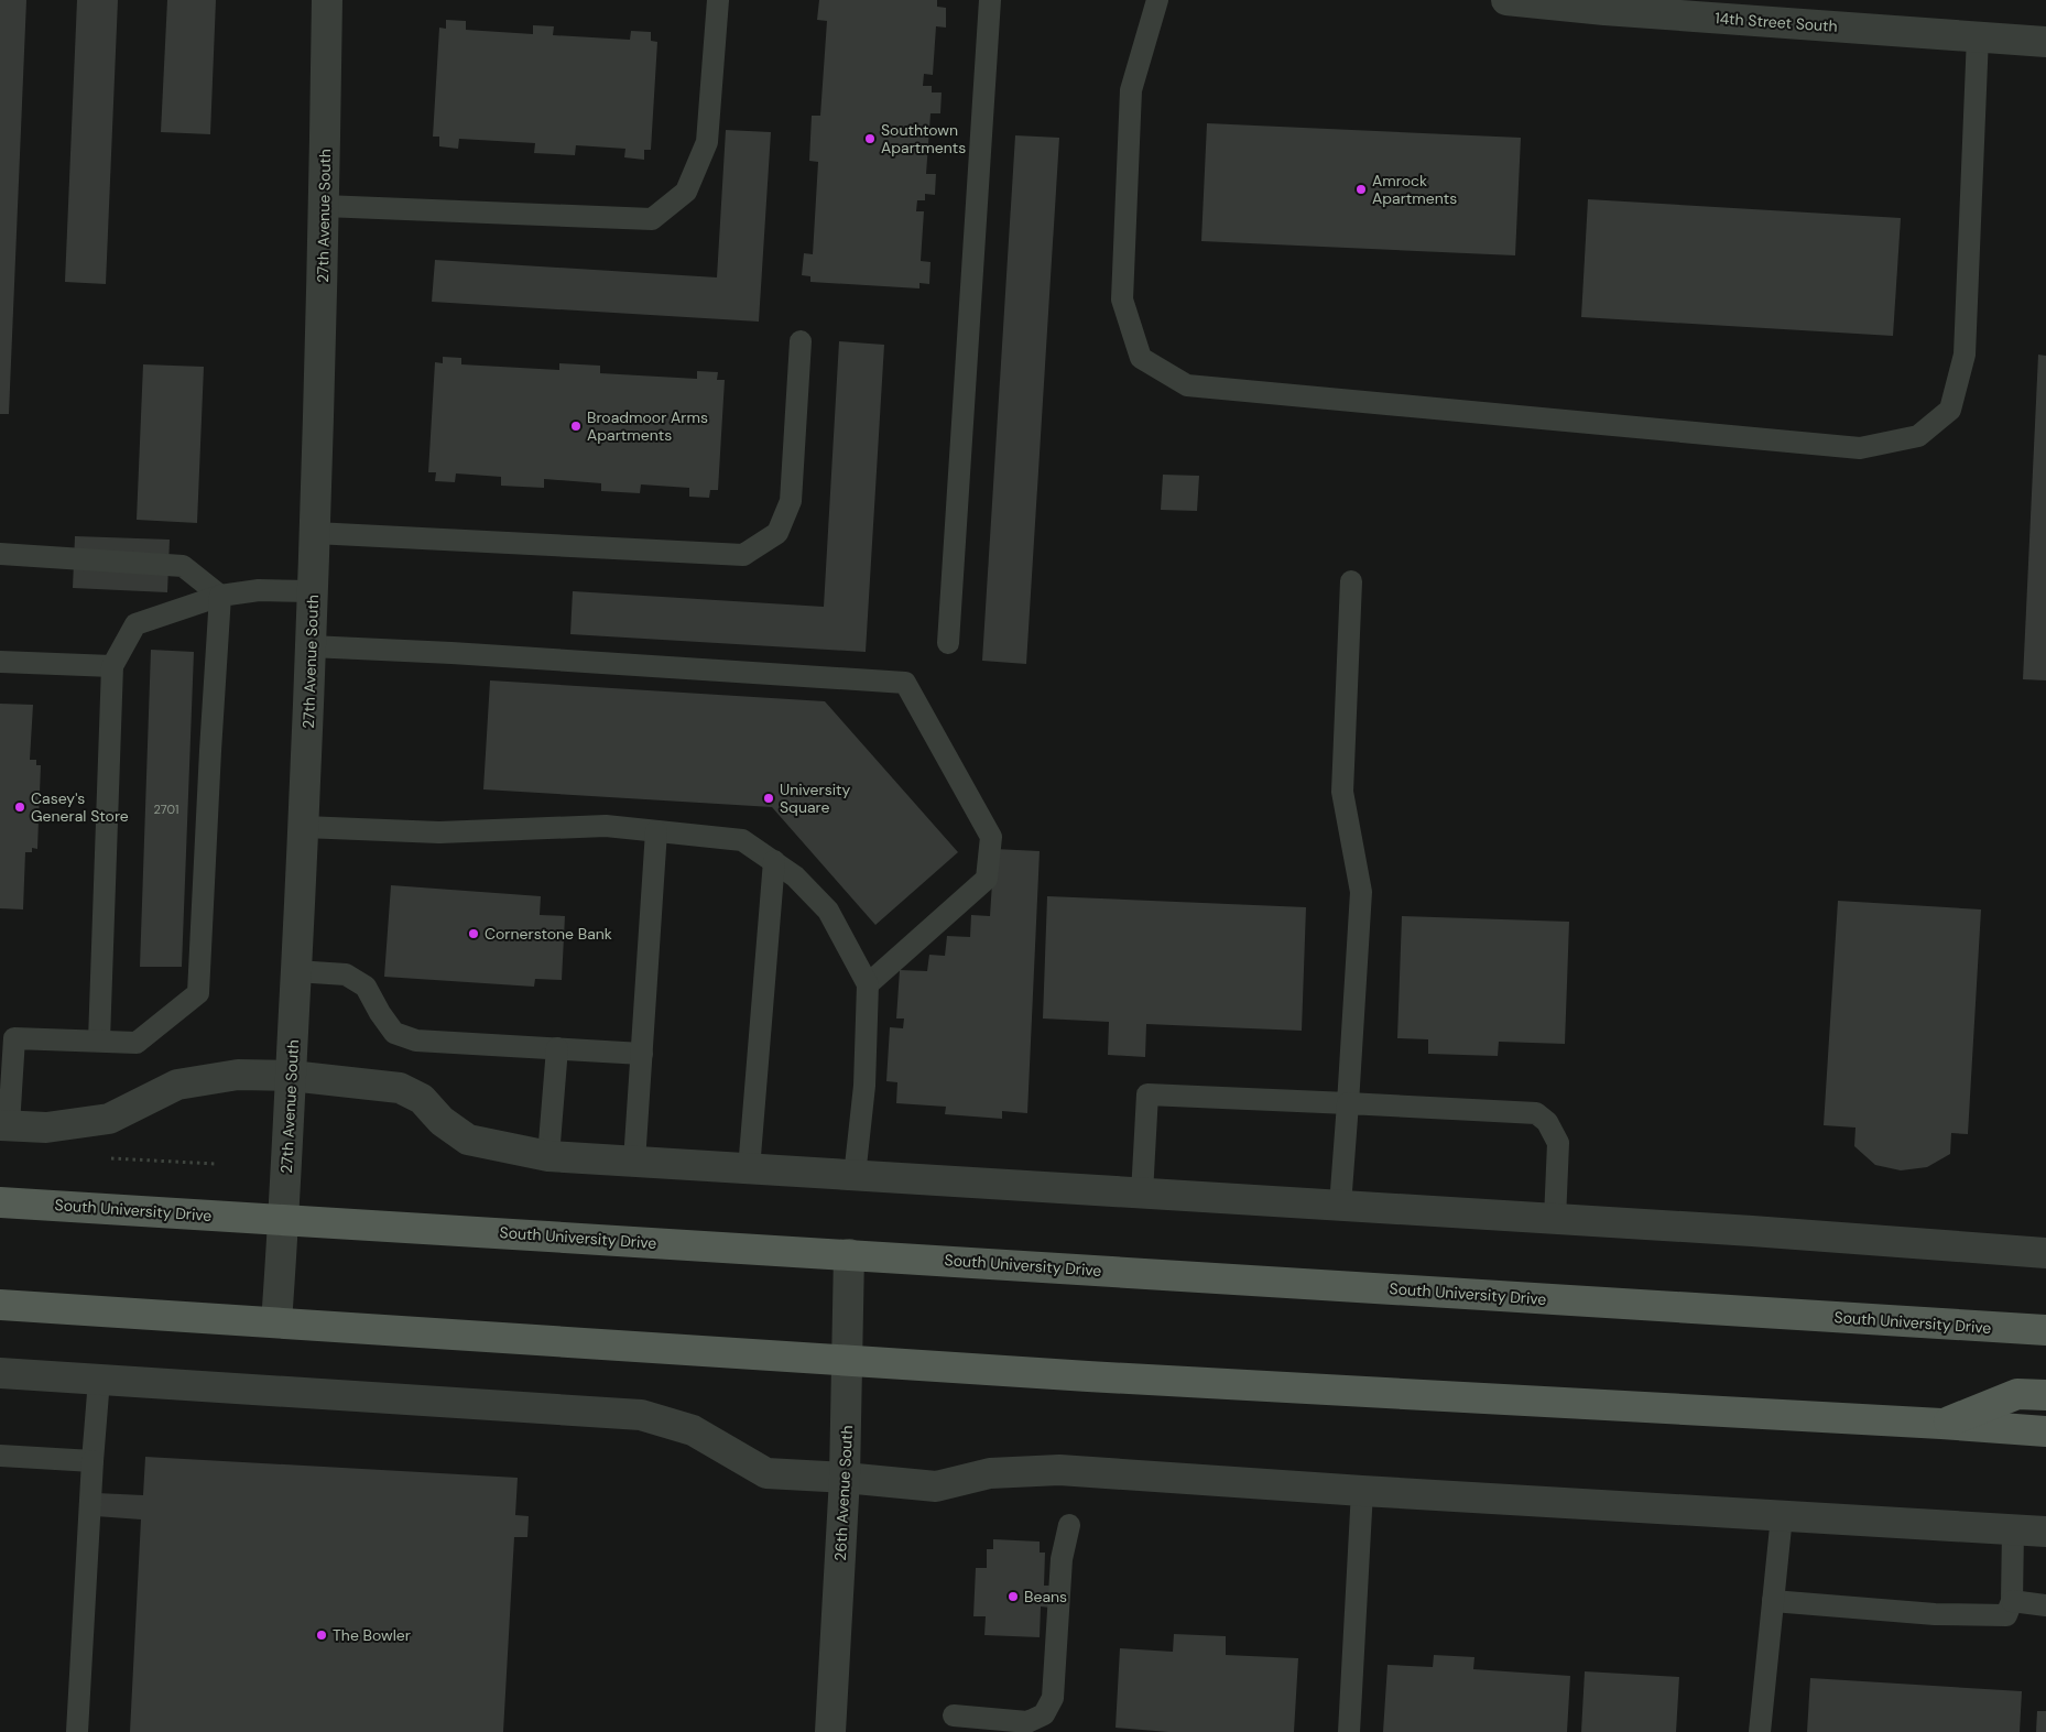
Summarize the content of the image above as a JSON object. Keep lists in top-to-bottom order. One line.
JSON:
{"streets":{"main road":["South University Drive"],"street":["14th Street South","27th Avenue South","26th Avenue South"]},"crossings":[["27th Avenue South","South University Drive"],["South University Drive","26th Avenue South"]],"places":["Southtown Apartments","Amrock Apartments","Broadmoor Arms Apartments","University Square","Casey's General Store","Cornerstone Bank","Beans","The Bowler"],"house_numbers":["2701"]}
